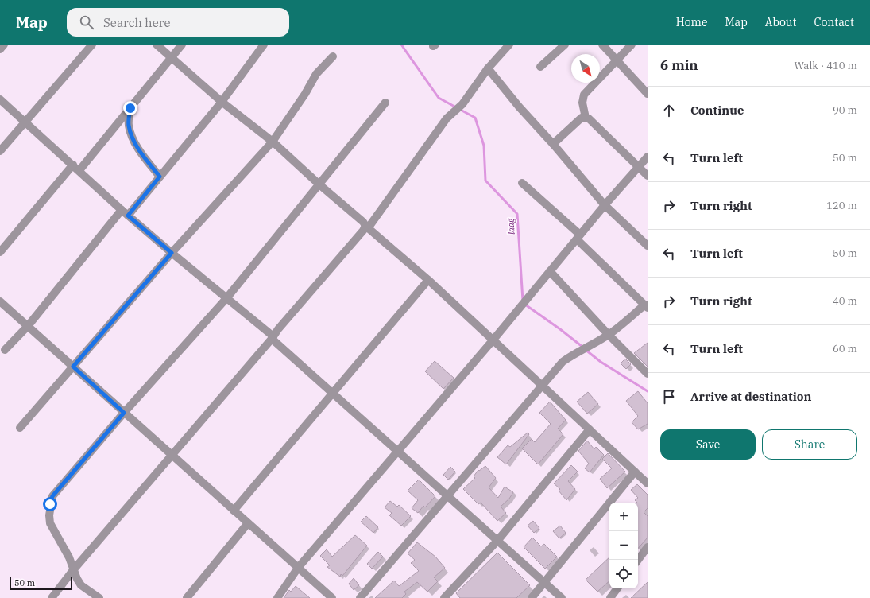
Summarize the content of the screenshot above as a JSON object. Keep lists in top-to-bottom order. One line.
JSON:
{"water":["laag"],"scale_bar":"50 m","north":"bottom right","page":{"header":"Map","search":"Search here","nav":["Home","Map","About","Contact"],"heading":["6 min","Walk · 410 m"],"list":[["Continue","90 m"],["Turn left","50 m"],["Turn right","120 m"],["Turn left","50 m"],["Turn right","40 m"],["Turn left","60 m"],"Arrive at destination"],"buttons":["Save","Share"],"map_buttons":["+","−"],"scale":"50 m"}}
